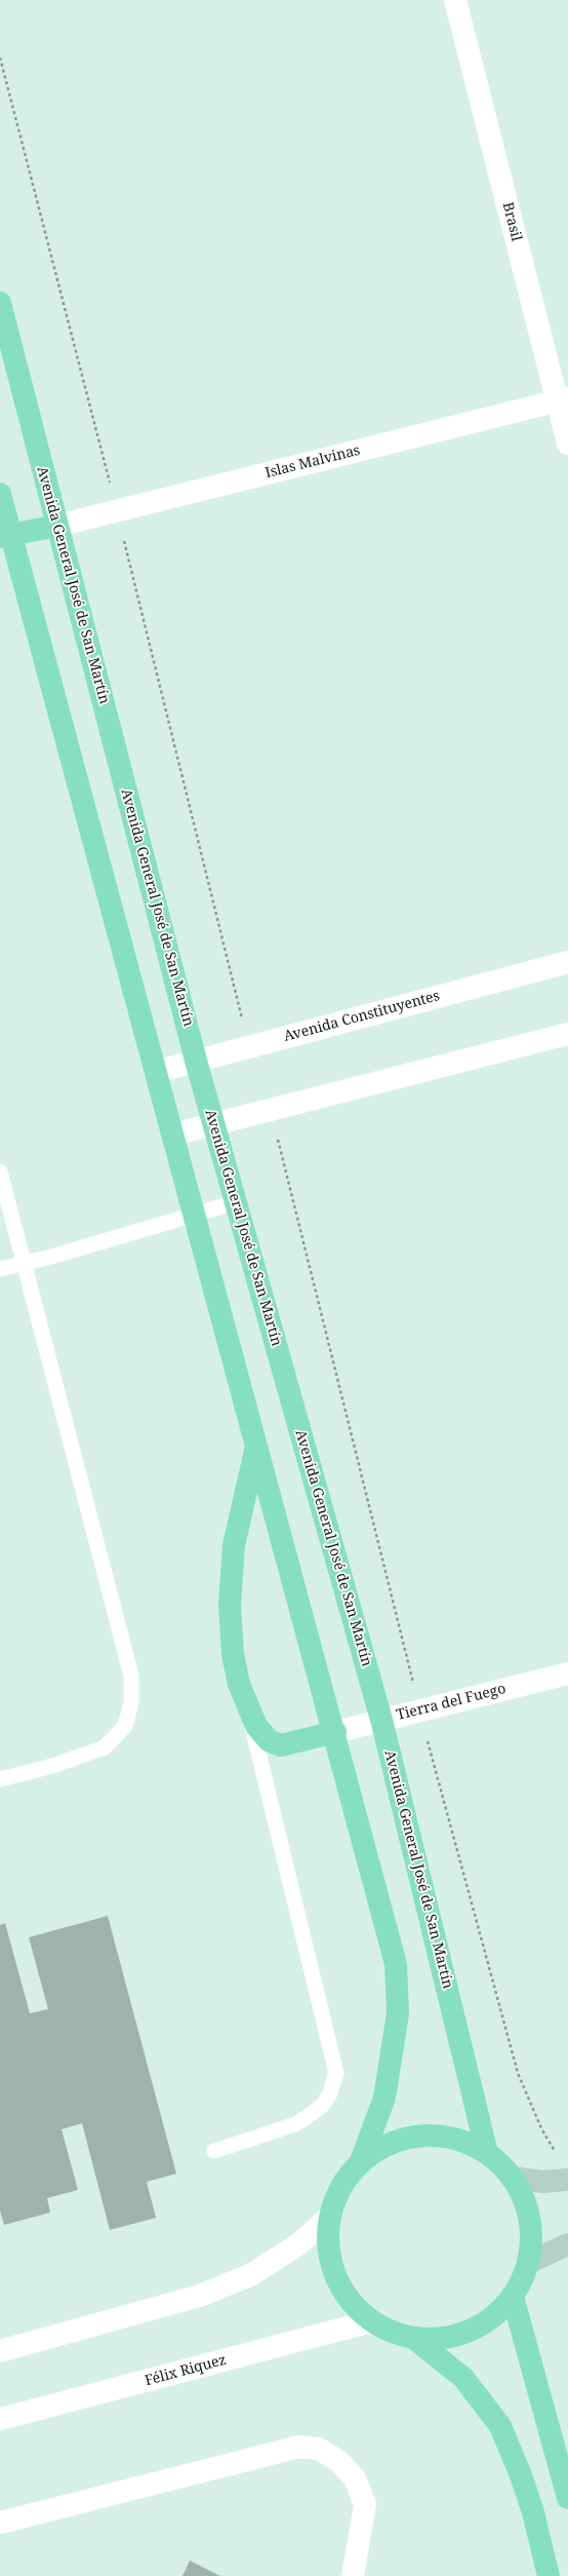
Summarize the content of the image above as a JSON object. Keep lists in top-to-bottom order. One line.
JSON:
{"streets":{"highway":["Avenida General José de San Martín"],"street":["Brasil","Islas Malvinas","Avenida Constituyentes","Tierra del Fuego","Félix Riquez"]},"crossings":[["Brasil","Islas Malvinas"],["Islas Malvinas","Avenida General José de San Martín"],["Avenida General José de San Martín","Avenida Constituyentes"],["Avenida General José de San Martín","Tierra del Fuego"]]}
